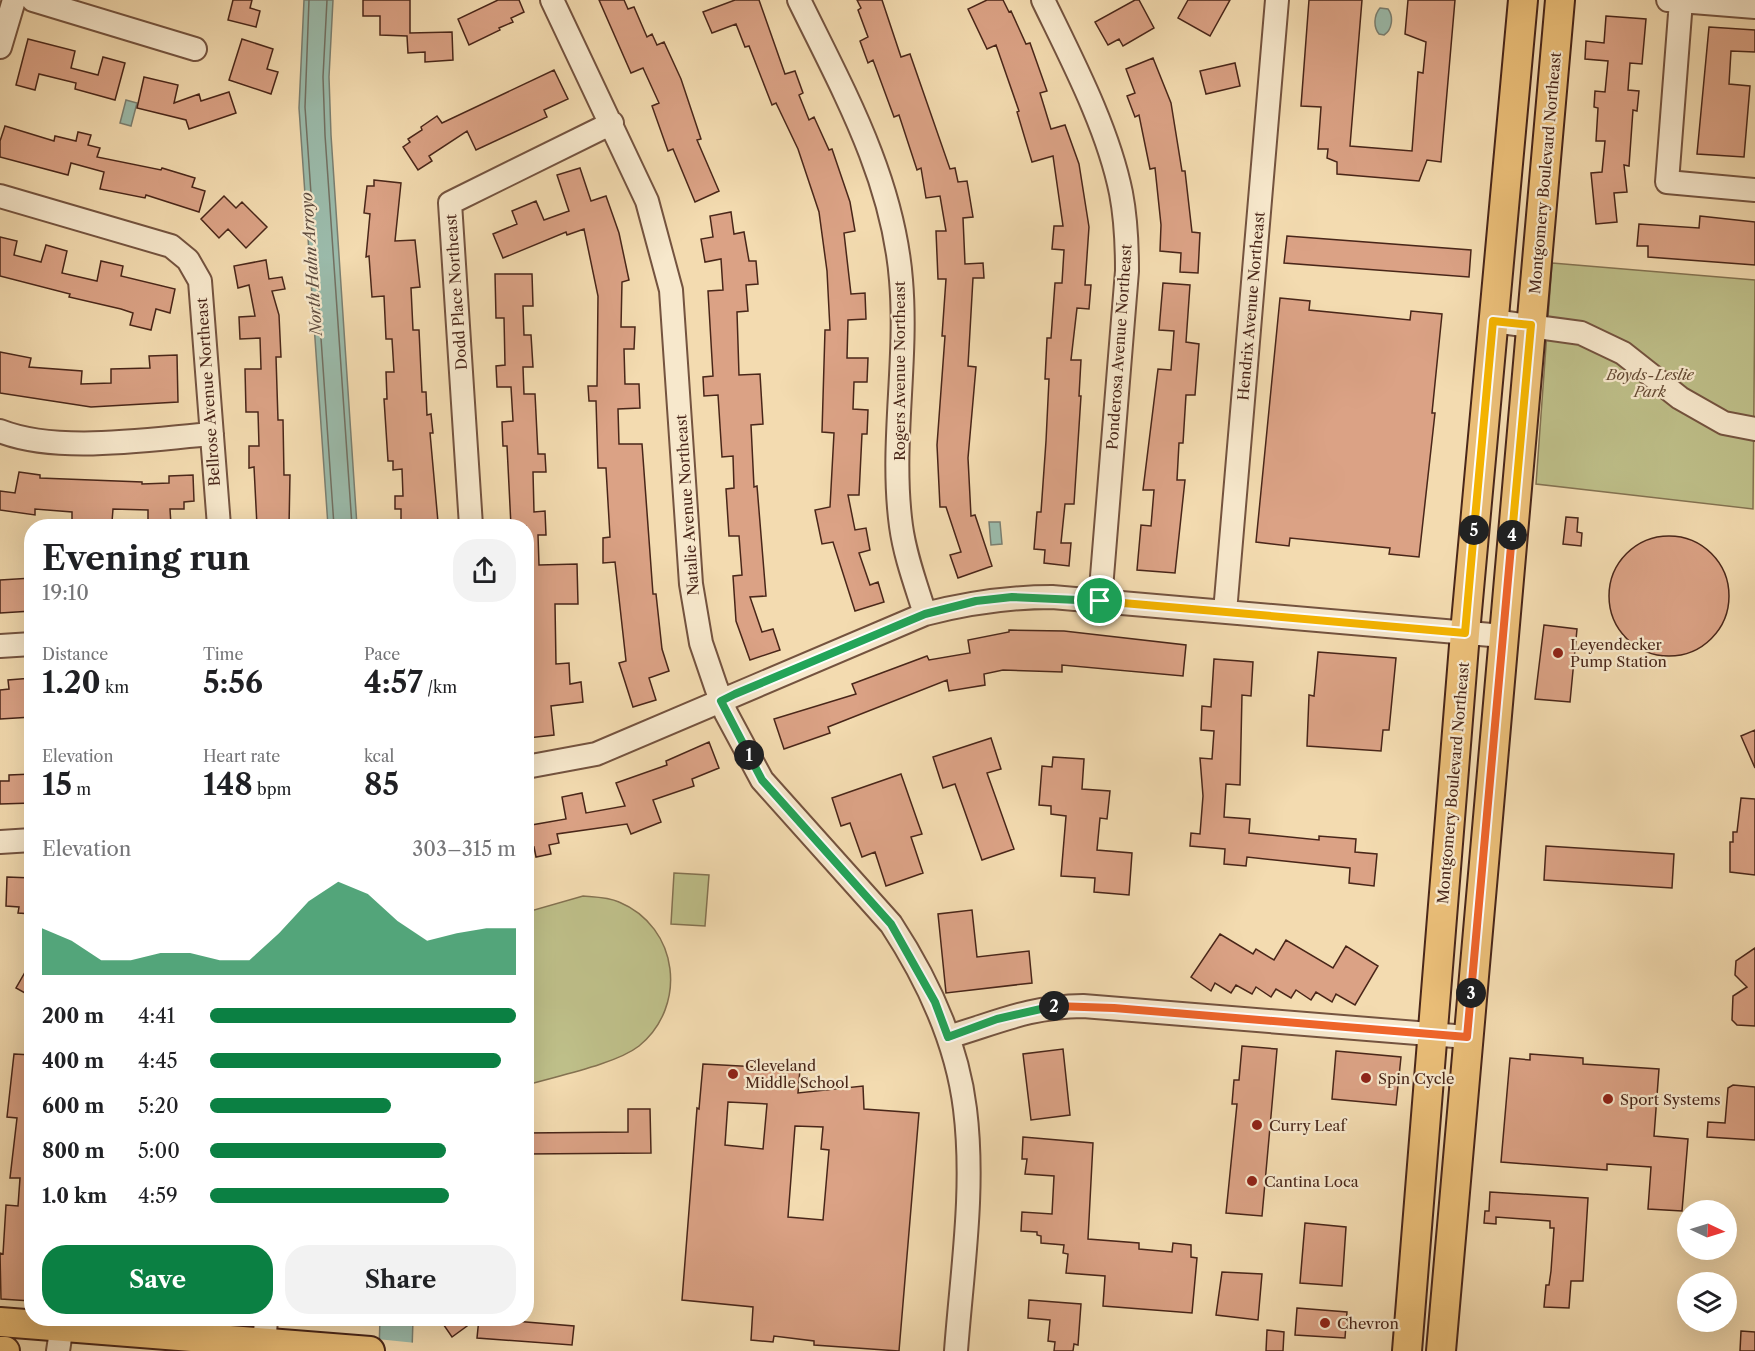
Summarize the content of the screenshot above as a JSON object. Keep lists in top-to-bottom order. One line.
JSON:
{"streets":{"main road":["Montgomery Boulevard Northeast"],"street":["Dodd Place Northeast","Hendrix Avenue Northeast","Ponderosa Avenue Northeast","Rogers Avenue Northeast","Bellrose Avenue Northeast","Natalie Avenue Northeast"]},"crossings":[["Dodd Place Northeast","Natalie Avenue Northeast"]],"water":["North Hahn Arroyo"],"parks":["Boyds-Leslie Park"],"places":["Leyendecker Pump Station","Cleveland Middle School","Spin Cycle","Sport Systems","Curry Leaf","Cantina Loca","Chevron"],"north":"right","page":{"pins":["5","4","1","3","2"],"heading":["Evening run","19:10"],"stats":[["Distance","1.20 km"],["Time","5:56"],["Pace","4:57 /km"],["Elevation","15 m"],["Heart rate","148 bpm"],["kcal","85"]],"chart":["Elevation","303–315 m"],"list":[{"name":"200 m","note":"4:41"},{"name":"400 m","note":"4:45"},{"name":"600 m","note":"5:20"},{"name":"800 m","note":"5:00"},{"name":"1.0 km","note":"4:59"}],"buttons":["Save","Share"]}}
